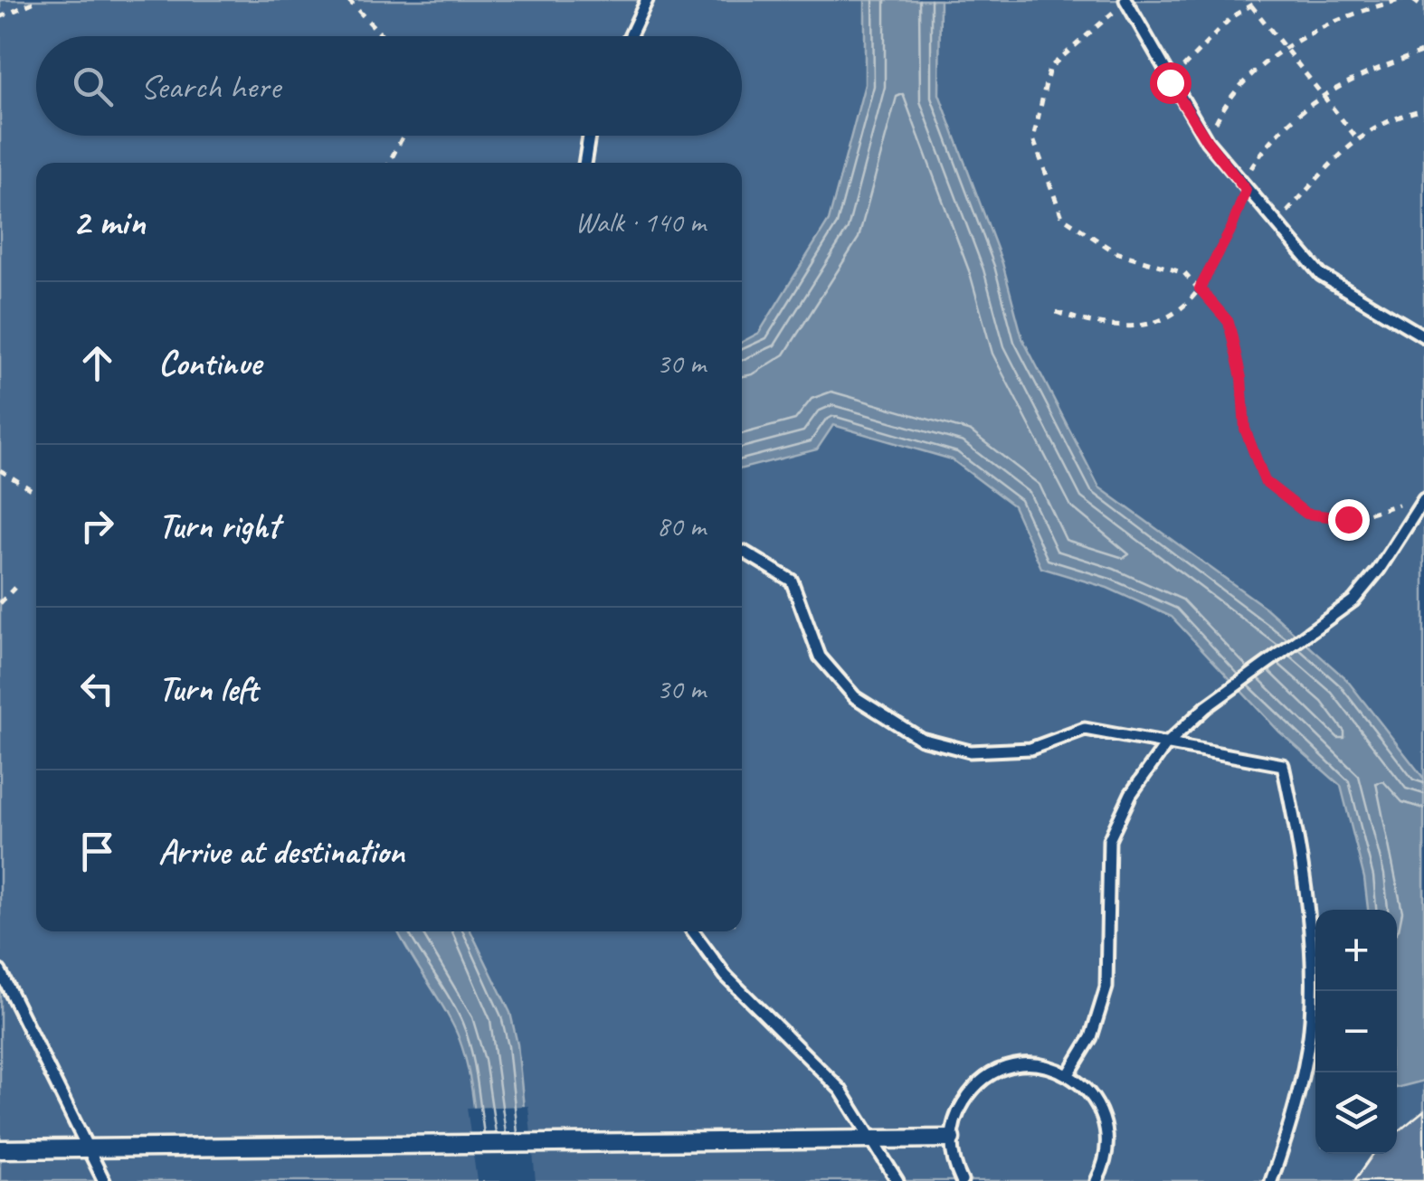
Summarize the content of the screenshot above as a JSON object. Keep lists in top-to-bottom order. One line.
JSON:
{"page":{"search":"Search here","heading":["2 min","Walk · 140 m"],"list":[["Continue","30 m"],["Turn right","80 m"],["Turn left","30 m"],"Arrive at destination"],"map_buttons":["+","−"]}}
